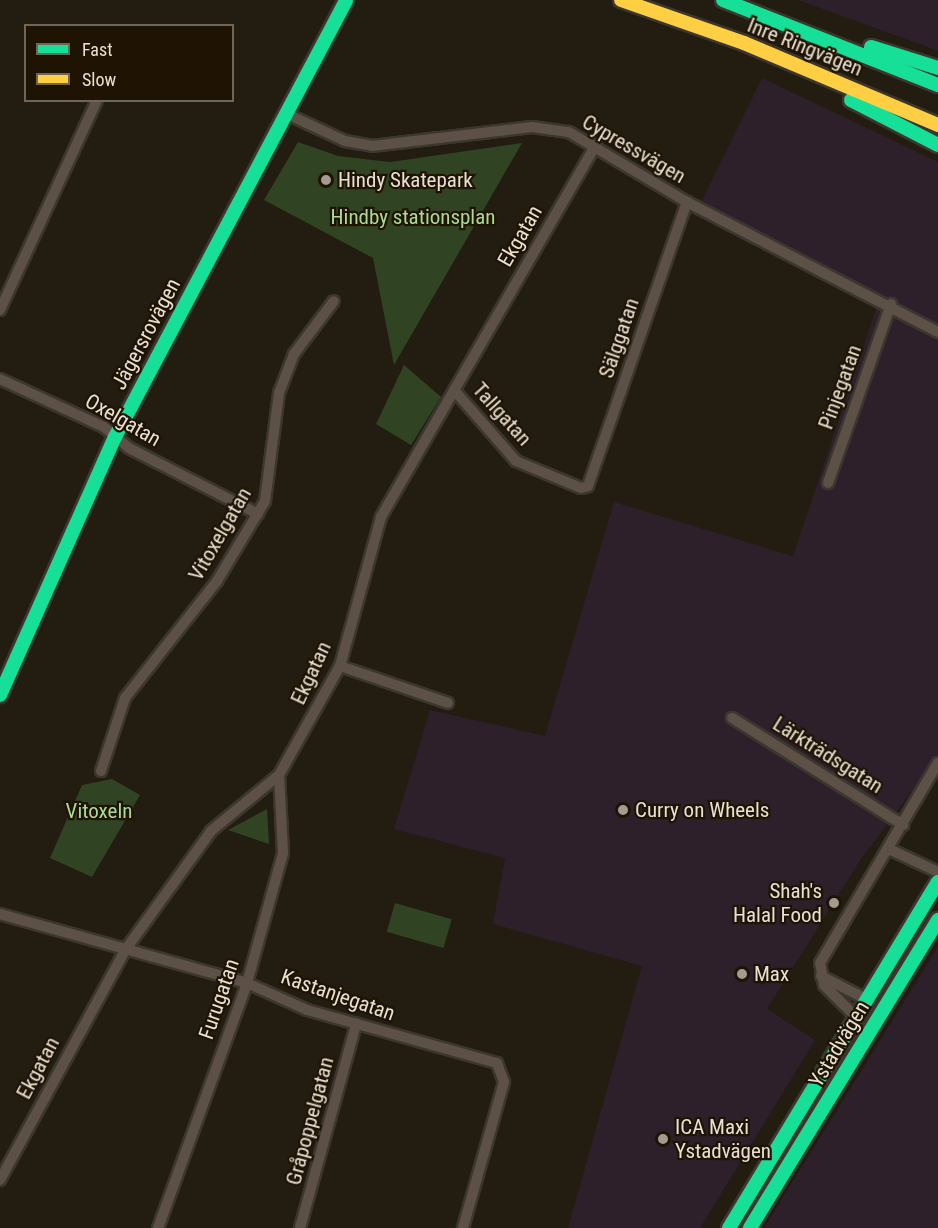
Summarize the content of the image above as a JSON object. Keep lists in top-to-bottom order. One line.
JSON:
{"streets":{"main road":["Inre Ringvägen","Jägersrovägen","Ystadvägen"],"street":["Cypressvägen","Ekgatan","Sälggatan","Pinjegatan","Tallgatan","Oxelgatan","Vitoxelgatan","Lärkträdsgatan","Kastanjegatan","Furugatan","Gråpoppelgatan"]},"crossings":[["Cypressvägen","Ekgatan"],["Cypressvägen","Jägersrovägen"],["Cypressvägen","Sälggatan"],["Cypressvägen","Pinjegatan"],["Ekgatan","Tallgatan"],["Ekgatan","Kastanjegatan"],["Ekgatan","Furugatan"],["Jägersrovägen","Oxelgatan"],["Sälggatan","Tallgatan"],["Oxelgatan","Vitoxelgatan"],["Kastanjegatan","Furugatan"],["Kastanjegatan","Gråpoppelgatan"]],"parks":["Hindby stationsplan","Vitoxeln"],"places":["Hindy Skatepark","Curry on Wheels","Shah's Halal Food","Max","ICA Maxi Ystadvägen"],"legend":["Fast","Slow"]}
